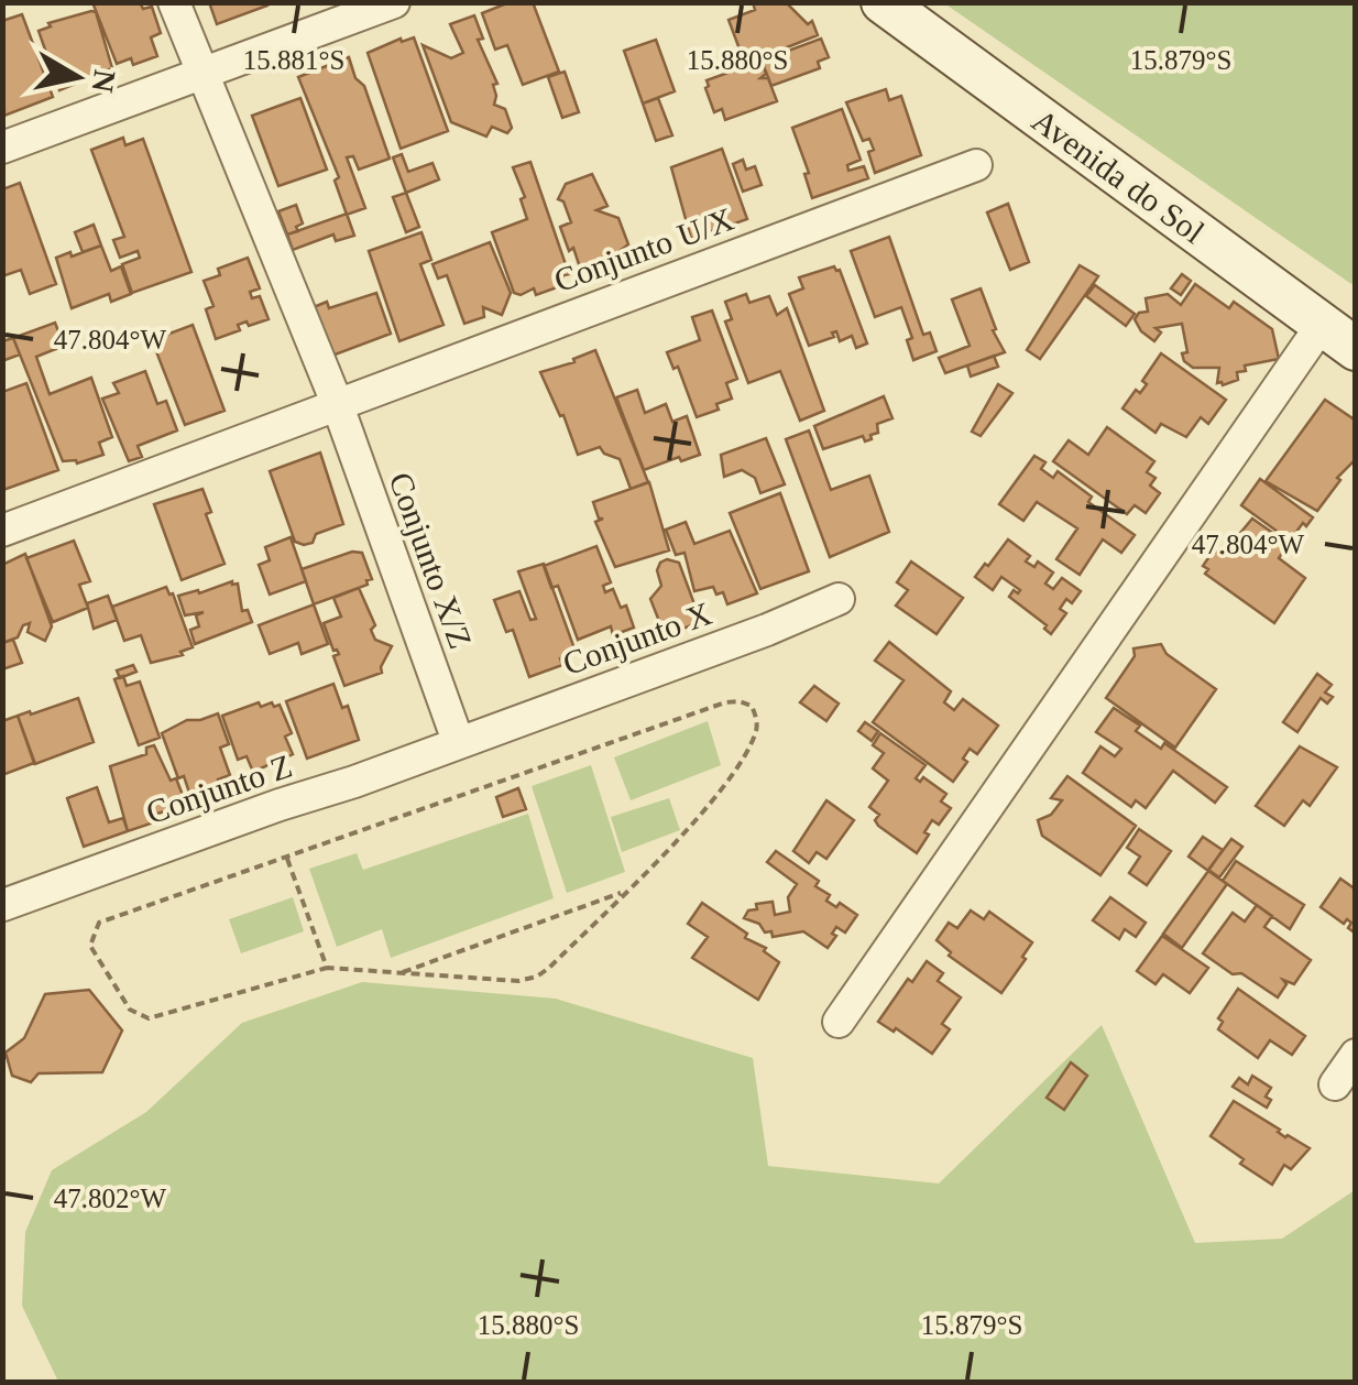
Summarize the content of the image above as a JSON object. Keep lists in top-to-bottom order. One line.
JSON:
{"streets":{"street":["Avenida do Sol","Conjunto U/X","Conjunto X/Z","Conjunto X","Conjunto Z"]},"crossings":[["Conjunto U/X","Conjunto X/Z"],["Conjunto X/Z","Conjunto X"],["Conjunto X/Z","Conjunto Z"],["Conjunto X","Conjunto Z"]],"north":"right","coordinates":["15.881°S","15.880°S","15.879°S","47.804°W","47.802°W"]}
